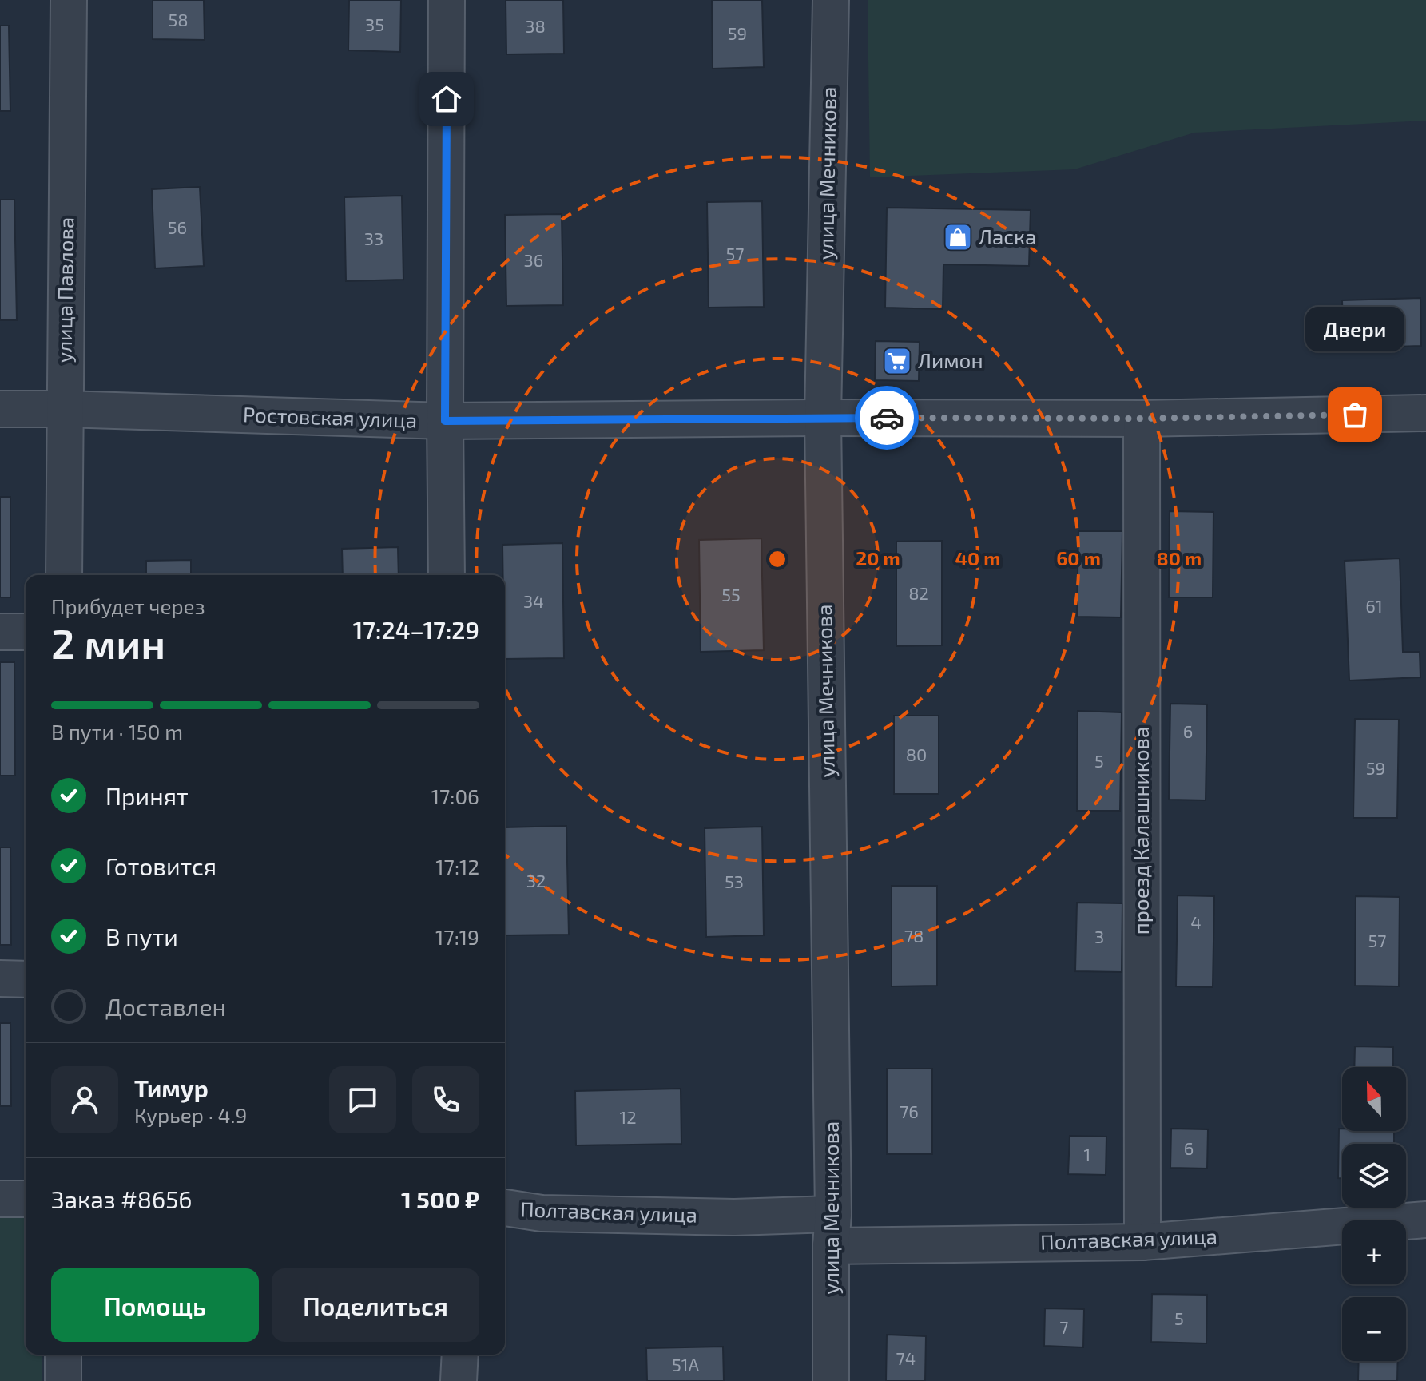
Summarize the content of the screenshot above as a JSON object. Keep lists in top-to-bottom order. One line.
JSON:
{"streets":{"street":["улица Мечникова","улица Павлова","Ростовская улица","проезд Калашникова","Полтавская улица"]},"crossings":[["улица Мечникова","Ростовская улица"],["улица Мечникова","Полтавская улица"],["улица Павлова","Ростовская улица"],["Ростовская улица","проезд Калашникова"],["проезд Калашникова","Полтавская улица"]],"places":{"shop":["Ласка"],"supermarket":["Лимон"],"other":["Двери"]},"house_numbers":["58","35","38","59","56","33","57","36","82","55","34","61","6","80","5","59","32","53","4","78","3","57","76","12","6","1","5","7","74","51А"],"north":"top","page":{"bubble":"Двери","heading":["2 мин","Прибудет через","17:24–17:29"],"panel":["Тимур","Курьер · 4.9","Заказ #8656","1 500 ₽"],"bar":"В пути · 150 m","list":[["Принят","17:06"],["Готовится","17:12"],["В пути","17:19"],"Доставлен"],"map_buttons":["+","−"],"buttons":["Помощь","Поделиться"]},"rings":["20 m","40 m","60 m","80 m"]}
